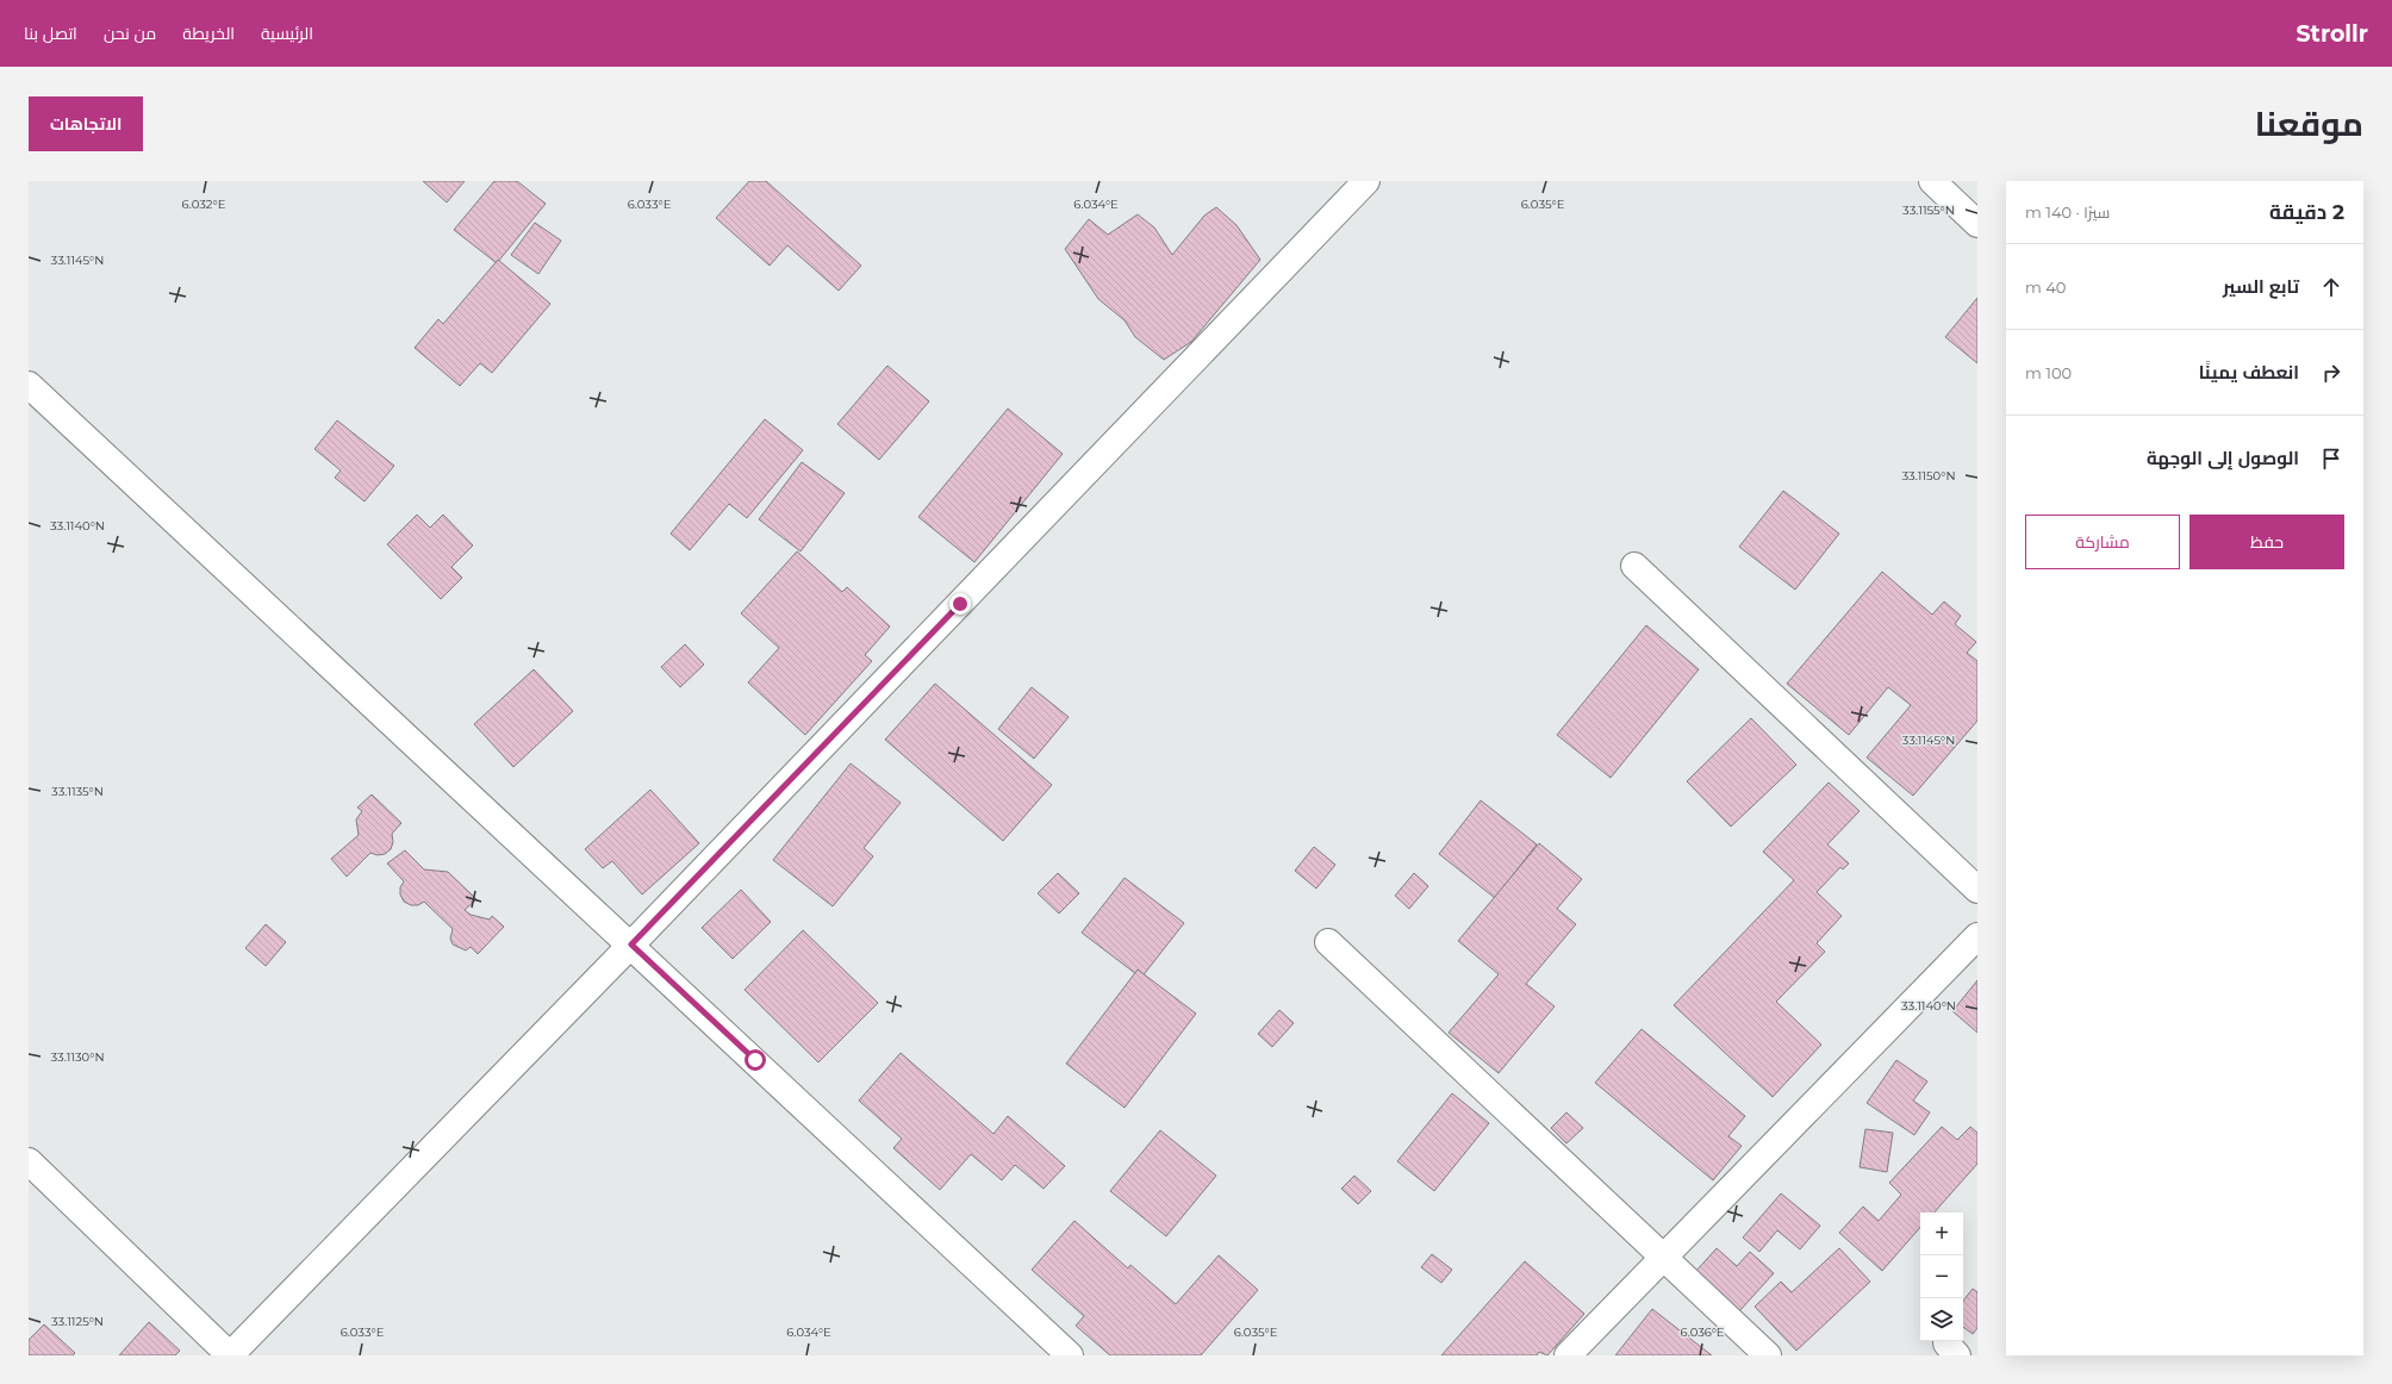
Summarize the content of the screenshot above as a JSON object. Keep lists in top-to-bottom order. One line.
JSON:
{"page":{"header":"Strollr","nav":["الرئيسية","الخريطة","من نحن","اتصل بنا"],"title":"موقعنا","buttons":["الاتجاهات",["حفظ","مشاركة"]],"heading":["2 دقيقة","سيرًا · 140 m"],"list":[["تابع السير","40 m"],["انعطف يمينًا","100 m"],"الوصول إلى الوجهة"],"map_buttons":["+","−"]},"coordinates":["6.032°E","6.033°E","6.034°E","6.035°E","33.1155°N","33.1145°N","33.1150°N","33.1140°N","33.1135°N","33.1130°N","33.1125°N","6.036°E"]}
